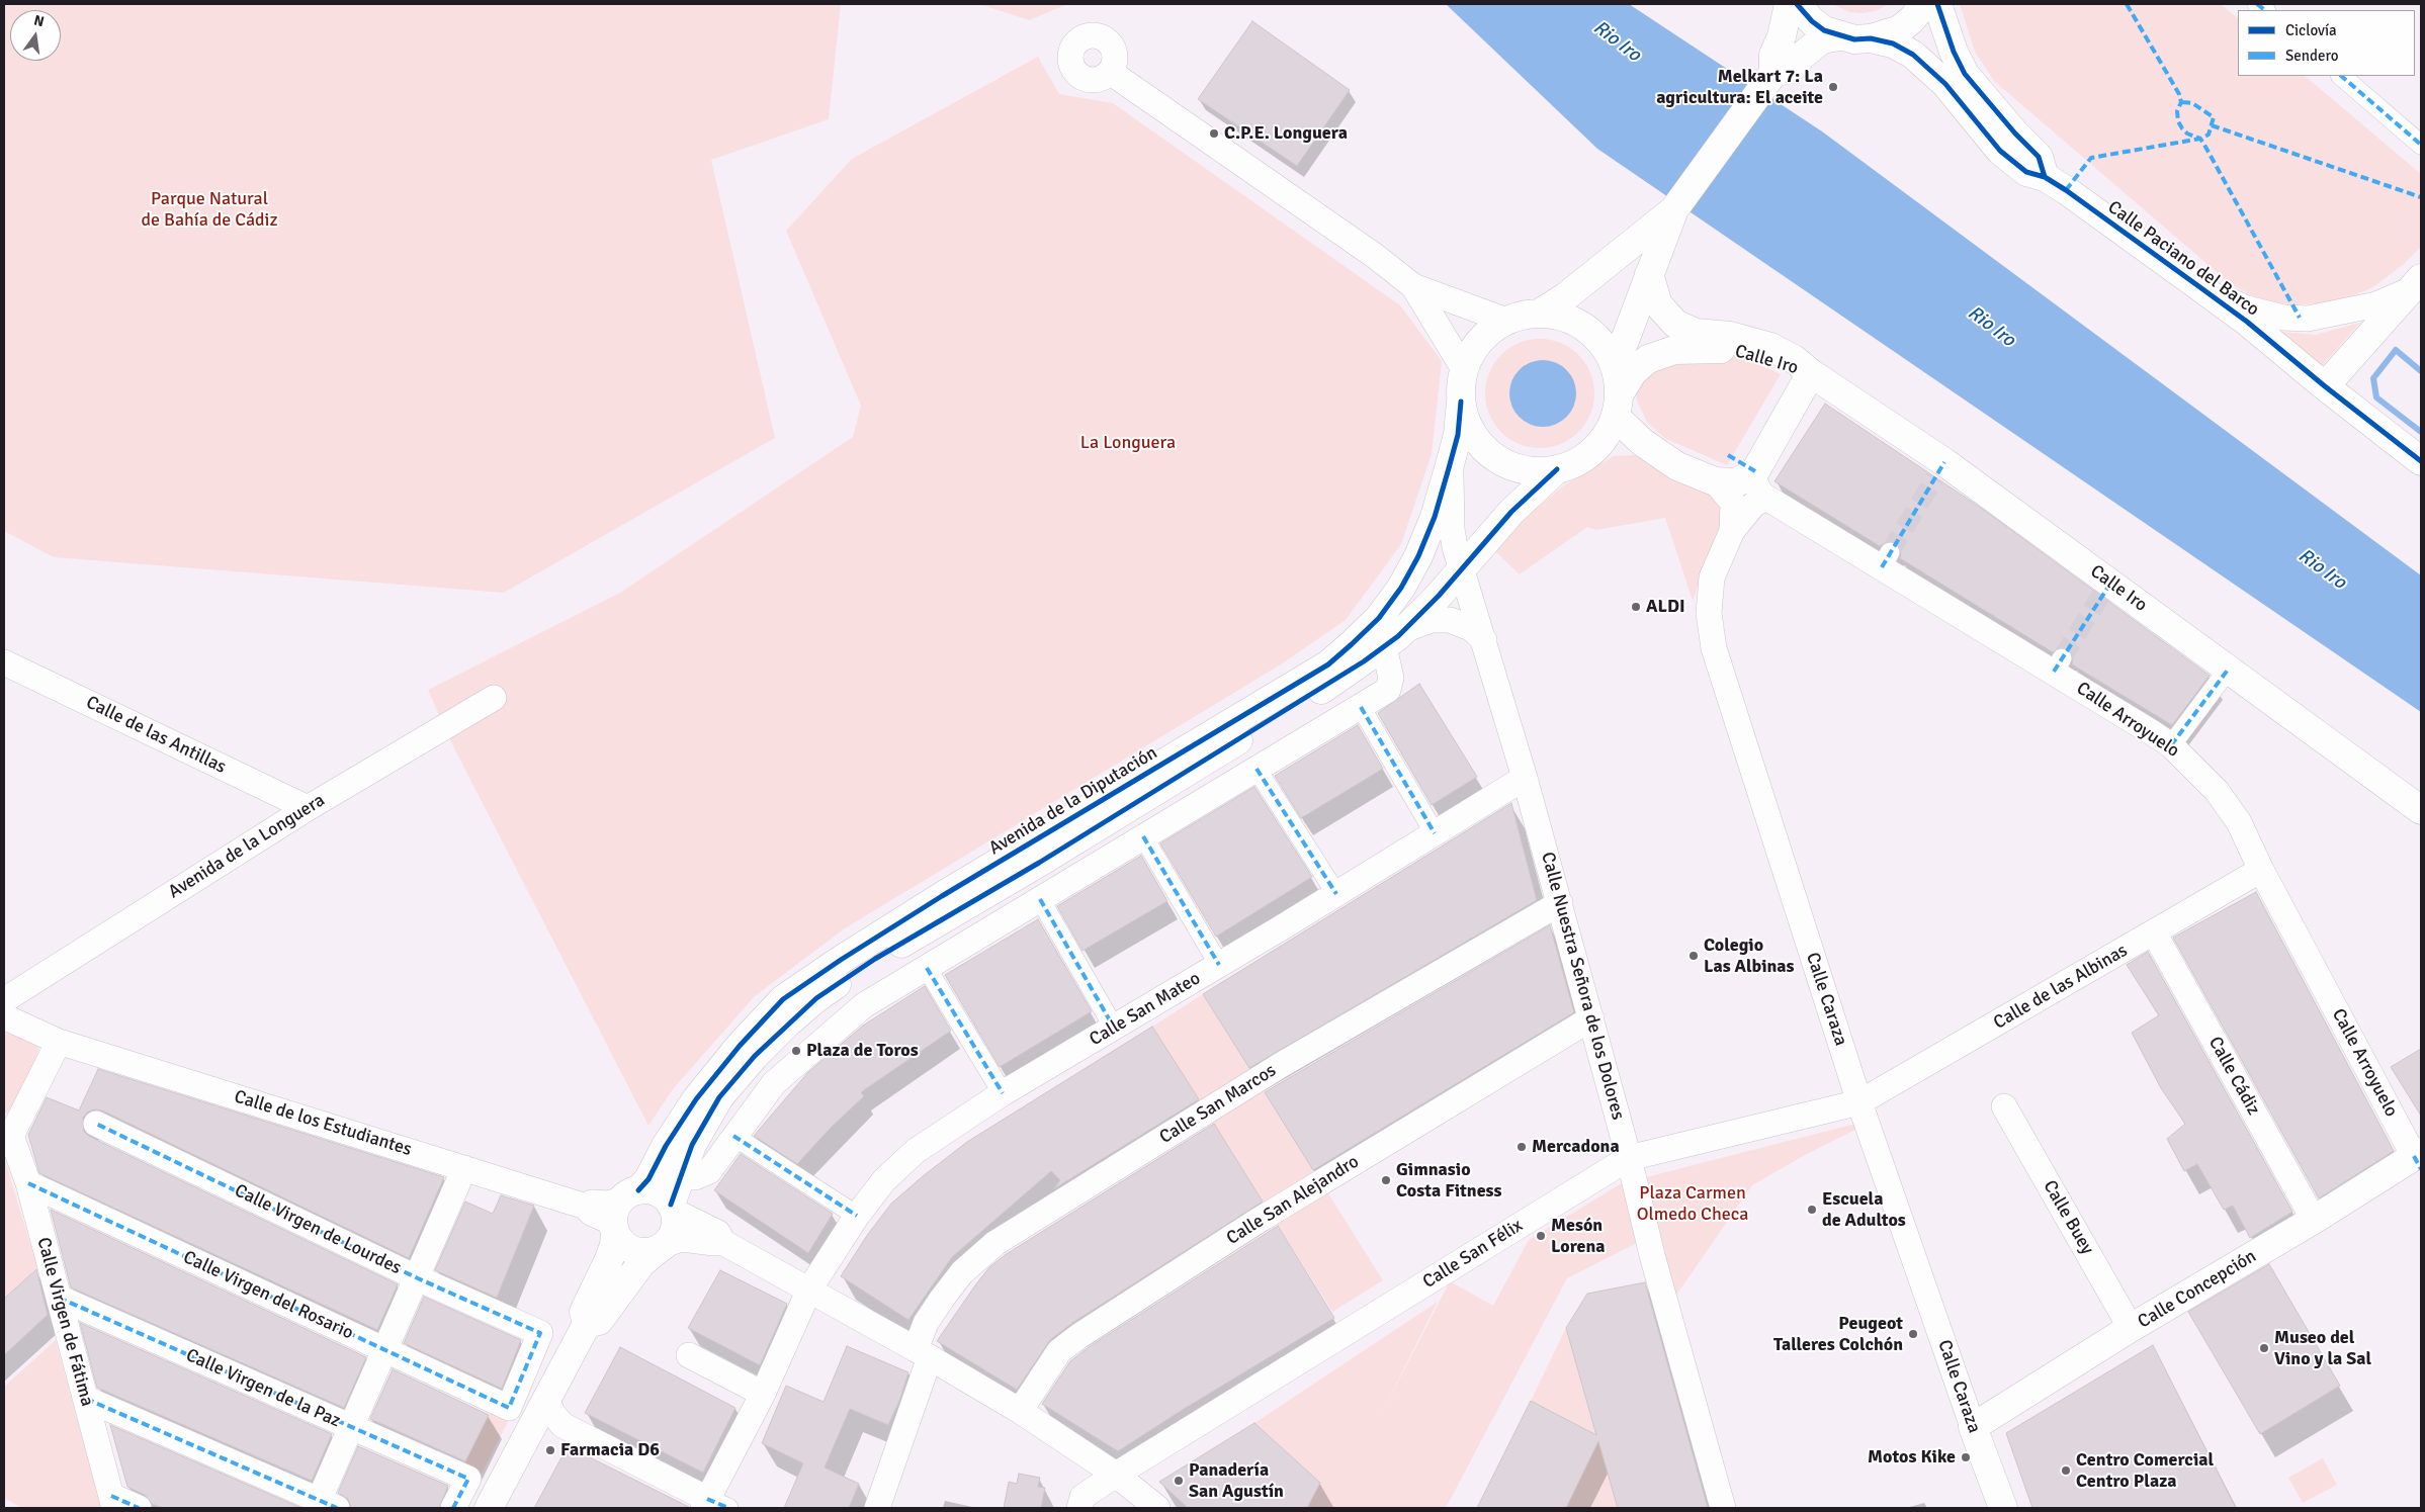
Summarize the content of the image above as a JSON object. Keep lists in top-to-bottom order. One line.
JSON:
{"streets":{"main road":["Calle Paciano del Barco","Calle Iro","Avenida de la Diputación","Calle Caraza","Calle Concepción"],"street":["Calle Arroyuelo","Calle de las Antillas","Avenida de la Longuera","Calle Nuestra Señora de los Dolores","Calle de las Albinas","Calle San Mateo","Calle Cádiz","Calle San Marcos","Calle de los Estudiantes","Calle San Alejandro","Calle Buey","Calle Virgen de Lourdes","Calle San Félix","Calle Virgen del Rosario","Calle Virgen de Fátima","Calle Virgen de la Paz"]},"crossings":[["Calle Iro","Avenida de la Diputación"],["Calle Arroyuelo","Calle de las Albinas"],["Calle Arroyuelo","Calle Caraza"],["Calle Arroyuelo","Calle Concepción"],["Calle de las Antillas","Avenida de la Longuera"],["Avenida de la Diputación","Calle Nuestra Señora de los Dolores"],["Avenida de la Diputación","Calle de los Estudiantes"],["Calle Nuestra Señora de los Dolores","Calle San Mateo"],["Calle Nuestra Señora de los Dolores","Calle San Marcos"],["Calle Nuestra Señora de los Dolores","Calle San Alejandro"],["Calle Nuestra Señora de los Dolores","Calle San Félix"],["Calle de las Albinas","Calle Caraza"],["Calle de las Albinas","Calle Cádiz"],["Calle de las Albinas","Calle San Félix"],["Calle Caraza","Calle San Félix"],["Calle Caraza","Calle Concepción"],["Calle Cádiz","Calle Concepción"],["Calle Buey","Calle Concepción"],["Calle Virgen de Lourdes","Calle Virgen del Rosario"],["Calle Virgen del Rosario","Calle Virgen de Fátima"],["Calle Virgen de Fátima","Calle Virgen de la Paz"]],"water":["Rio Iro"],"parks":["Parque Natural de Bahía de Cádiz","La Longuera","Plaza Carmen Olmedo Checa"],"places":["Melkart 7: La agricultura: El aceite","C.P.E. Longuera","ALDI","Colegio Las Albinas","Plaza de Toros","Mercadona","Gimnasio Costa Fitness","Escuela de Adultos","Mesón Lorena","Peugeot Talleres Colchón","Museo del Vino y la Sal","Farmacia D6","Motos Kike","Centro Comercial Centro Plaza","Panadería San Agustín"],"legend":["Ciclovía","Sendero"],"north":"top"}
